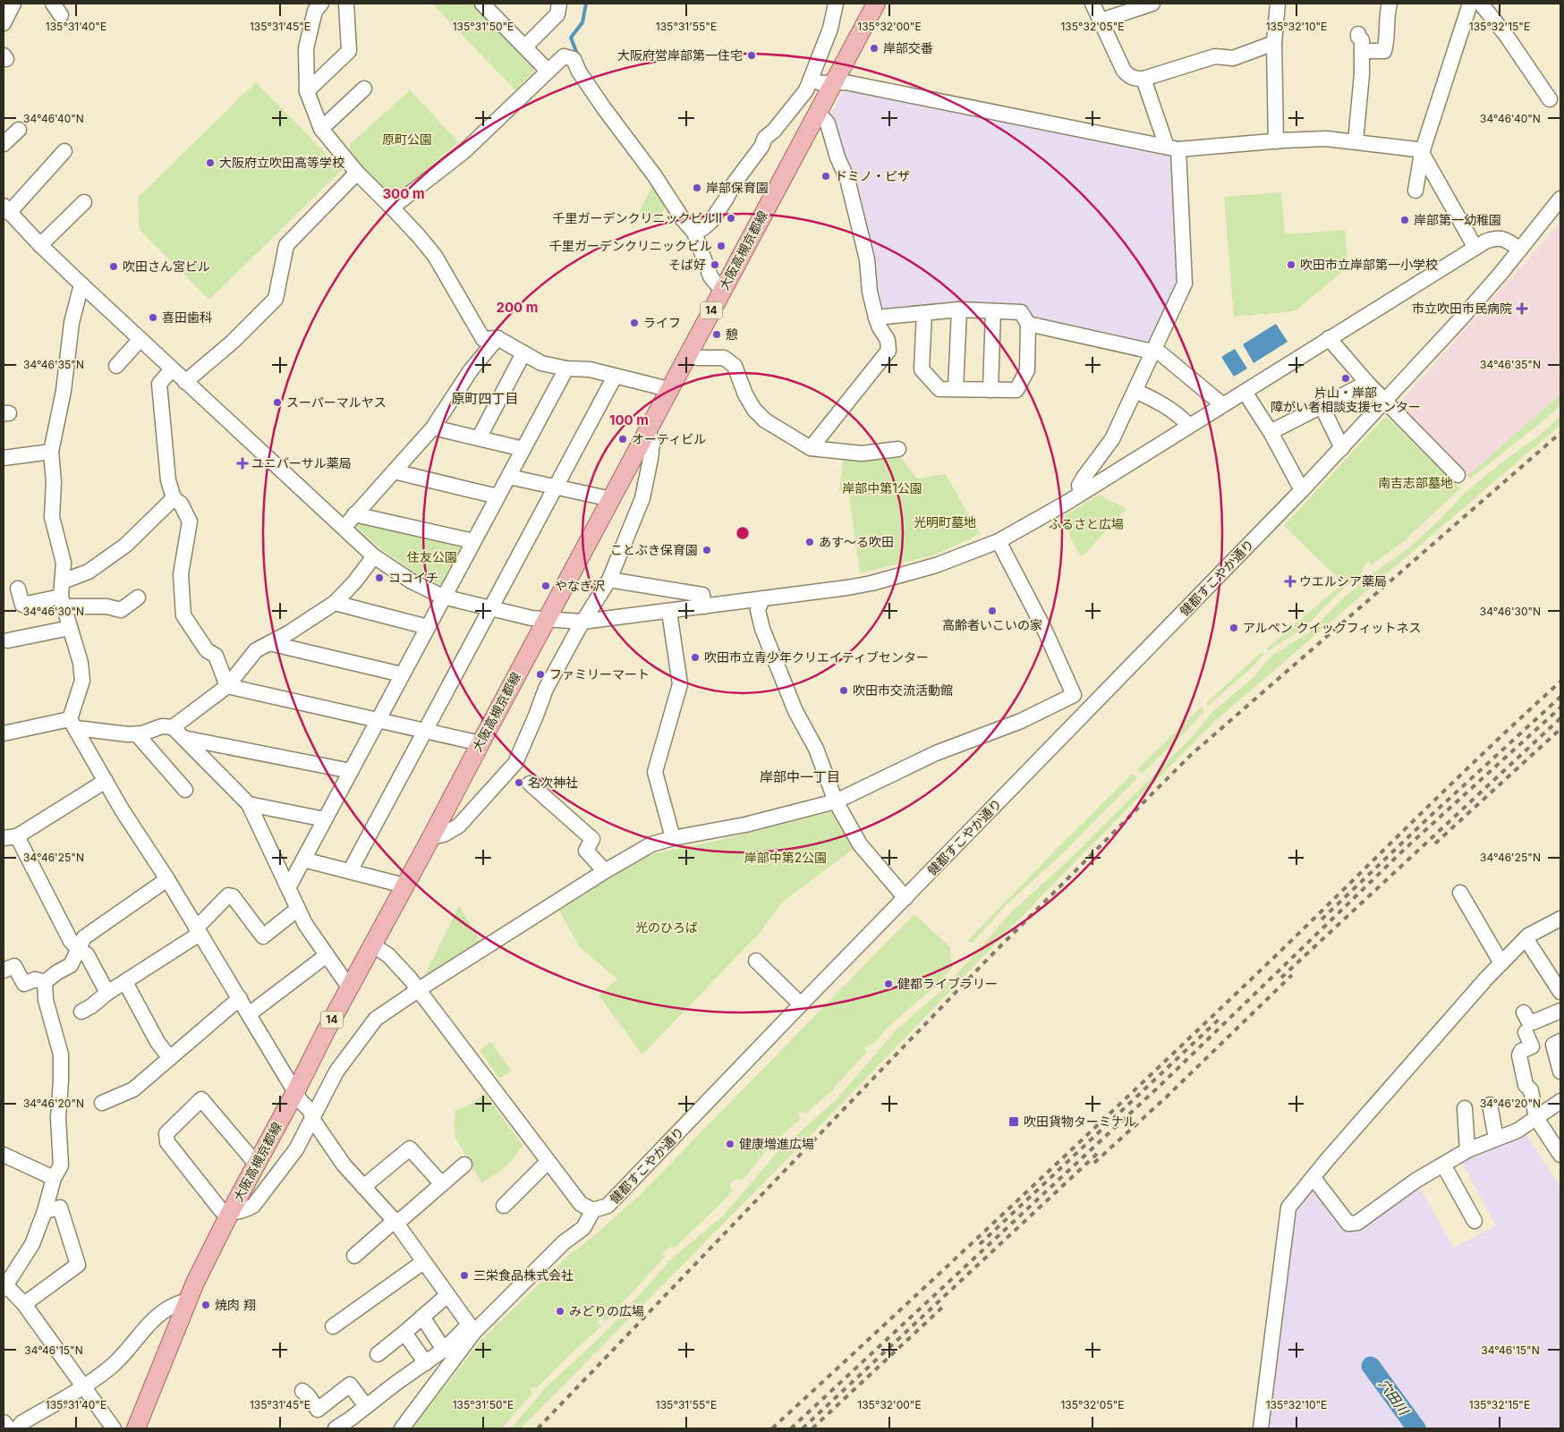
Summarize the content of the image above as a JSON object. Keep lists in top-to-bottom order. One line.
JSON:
{"streets":{"main road":["大阪高槻京都線","14"],"street":["健都すこやか通り"]},"districts":["原町四丁目","岸部中一丁目"],"water":["穴田川"],"parks":["原町公園","南吉志部墓地","岸部中第1公園","光明町墓地","ふるさと広場","住友公園","岸部中第2公園","光のひろば"],"places":{"other":["岸部交番","大阪府営岸部第一住宅","大阪府立吹田高等学校","ドミノ・ピザ","岸部保育園","千里ガーデンクリニックビルⅡ","岸部第一幼稚園","千里ガーデンクリニックビル","そば好","吹田市立岸部第一小学校","吹田さん宮ビル","喜田歯科","ライフ","憩","片山・岸部 障がい者相談支援センター","スーパーマルヤス","オーティビル","あす～る吹田","ことぶき保育園","ココイチ","やなぎ沢","高齢者いこいの家","アルペン クイックフィットネス","吹田市立青少年クリエイティブセンター","ファミリーマート","吹田市交流活動館","名次神社","健都ライブラリー","健康増進広場","三栄食品株式会社","焼肉 翔","みどりの広場"],"health":["市立吹田市民病院","ユニバーサル薬局","ウエルシア薬局"],"transit":["吹田貨物ターミナル"]},"coordinates":["135°31'40\"E","135°31'45\"E","135°31'50\"E","135°31'55\"E","135°32'00\"E","135°32'05\"E","135°32'10\"E","135°32'15\"E","34°46'40\"N","34°46'35\"N","34°46'30\"N","34°46'25\"N","34°46'20\"N","34°46'15\"N"],"rings":["300 m","200 m","100 m"]}
